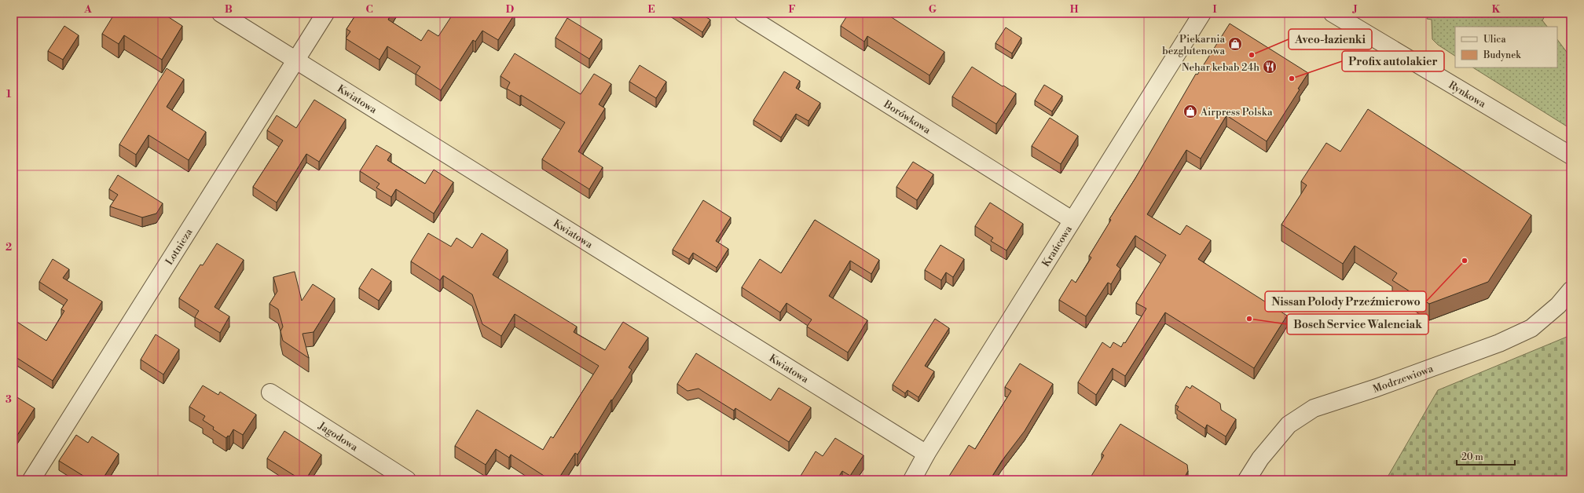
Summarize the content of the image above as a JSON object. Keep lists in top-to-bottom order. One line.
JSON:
{"streets":{"street":["Rynkowa","Kwiatowa","Borówkowa","Krańcowa","Lotnicza","Modrzewiowa","Jagodowa"]},"crossings":[["Kwiatowa","Krańcowa"],["Kwiatowa","Lotnicza"],["Borówkowa","Krańcowa"]],"places":{"shop":["Piekarnia bezglutenowa","Airpress Polska"],"other":["Aveo-łazienki","Profix autolakier","Nissan Polody Przeźmierowo","Bosch Service Walenciak"],"restaurant":["Nehar kebab 24h"]},"legend":["Ulica","Budynek"],"scale_bar":"20 m","grid":{"columns":["A","B","C","D","E","F","G","H","I","J","K"],"rows":["1","2","3"]}}
